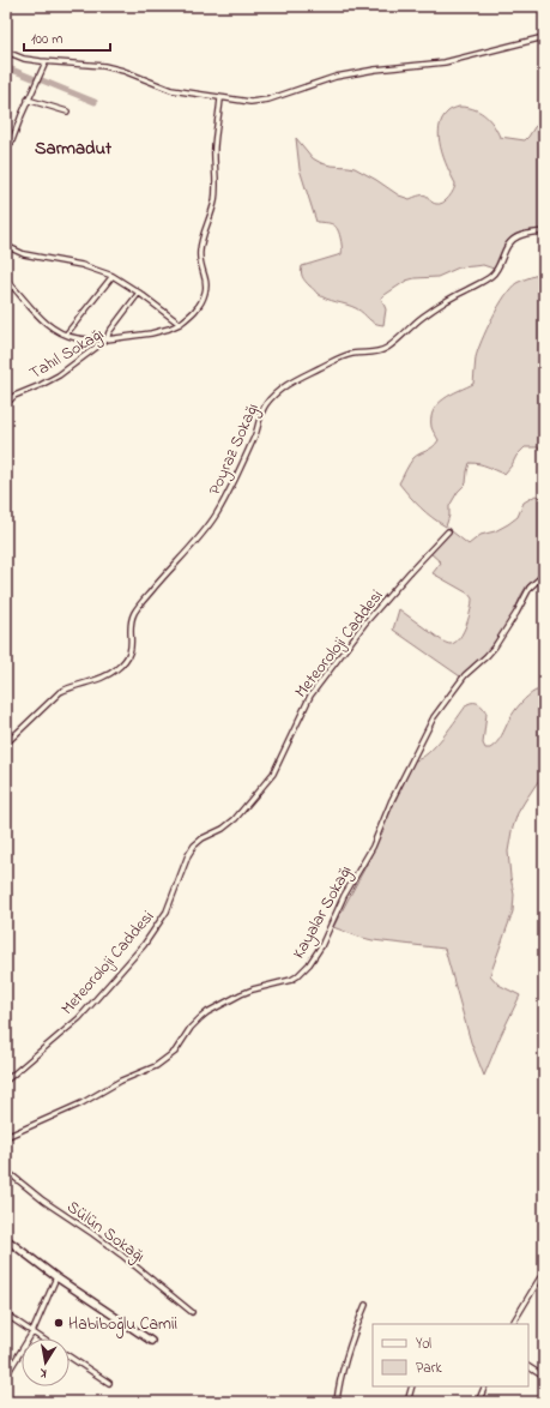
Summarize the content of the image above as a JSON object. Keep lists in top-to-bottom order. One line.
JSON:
{"streets":{"street":["Tahıl Sokağı","Poyraz Sokağı","Meteoroloji Caddesi","Kayalar Sokağı","Sülün Sokağı"]},"districts":["Sarmadut"],"places":["Habiboğlu Camii"],"legend":["Yol","Park"],"scale_bar":"100 m","north":"bottom"}
